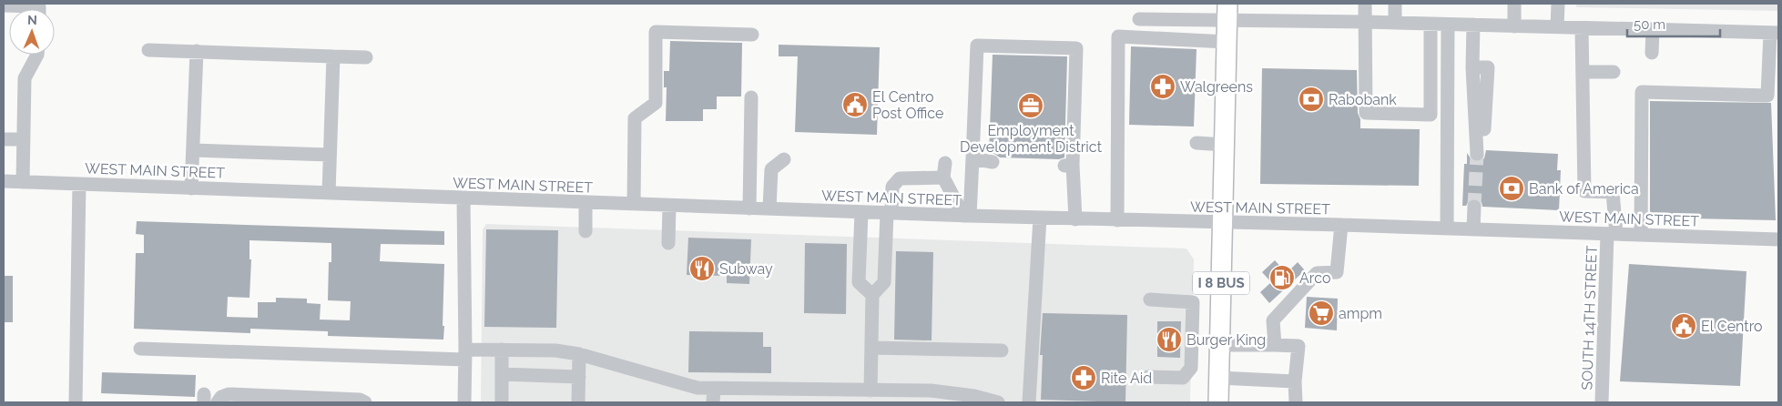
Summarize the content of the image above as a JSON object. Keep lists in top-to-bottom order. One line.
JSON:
{"streets":{"highway":["I 8 BUS"],"street":["WEST MAIN STREET","SOUTH 14TH STREET"]},"crossings":[["WEST MAIN STREET","I 8 BUS"],["WEST MAIN STREET","SOUTH 14TH STREET"]],"places":{"pharmacy":["Walgreens","Rite Aid"],"bank":["Rabobank","Bank of America"],"public building":["El Centro Post Office","El Centro"],"office":["Employment Development District"],"restaurant":["Subway","Burger King"],"fuel station":["Arco"],"supermarket":["ampm"]},"scale_bar":"50 m","north":"top"}
